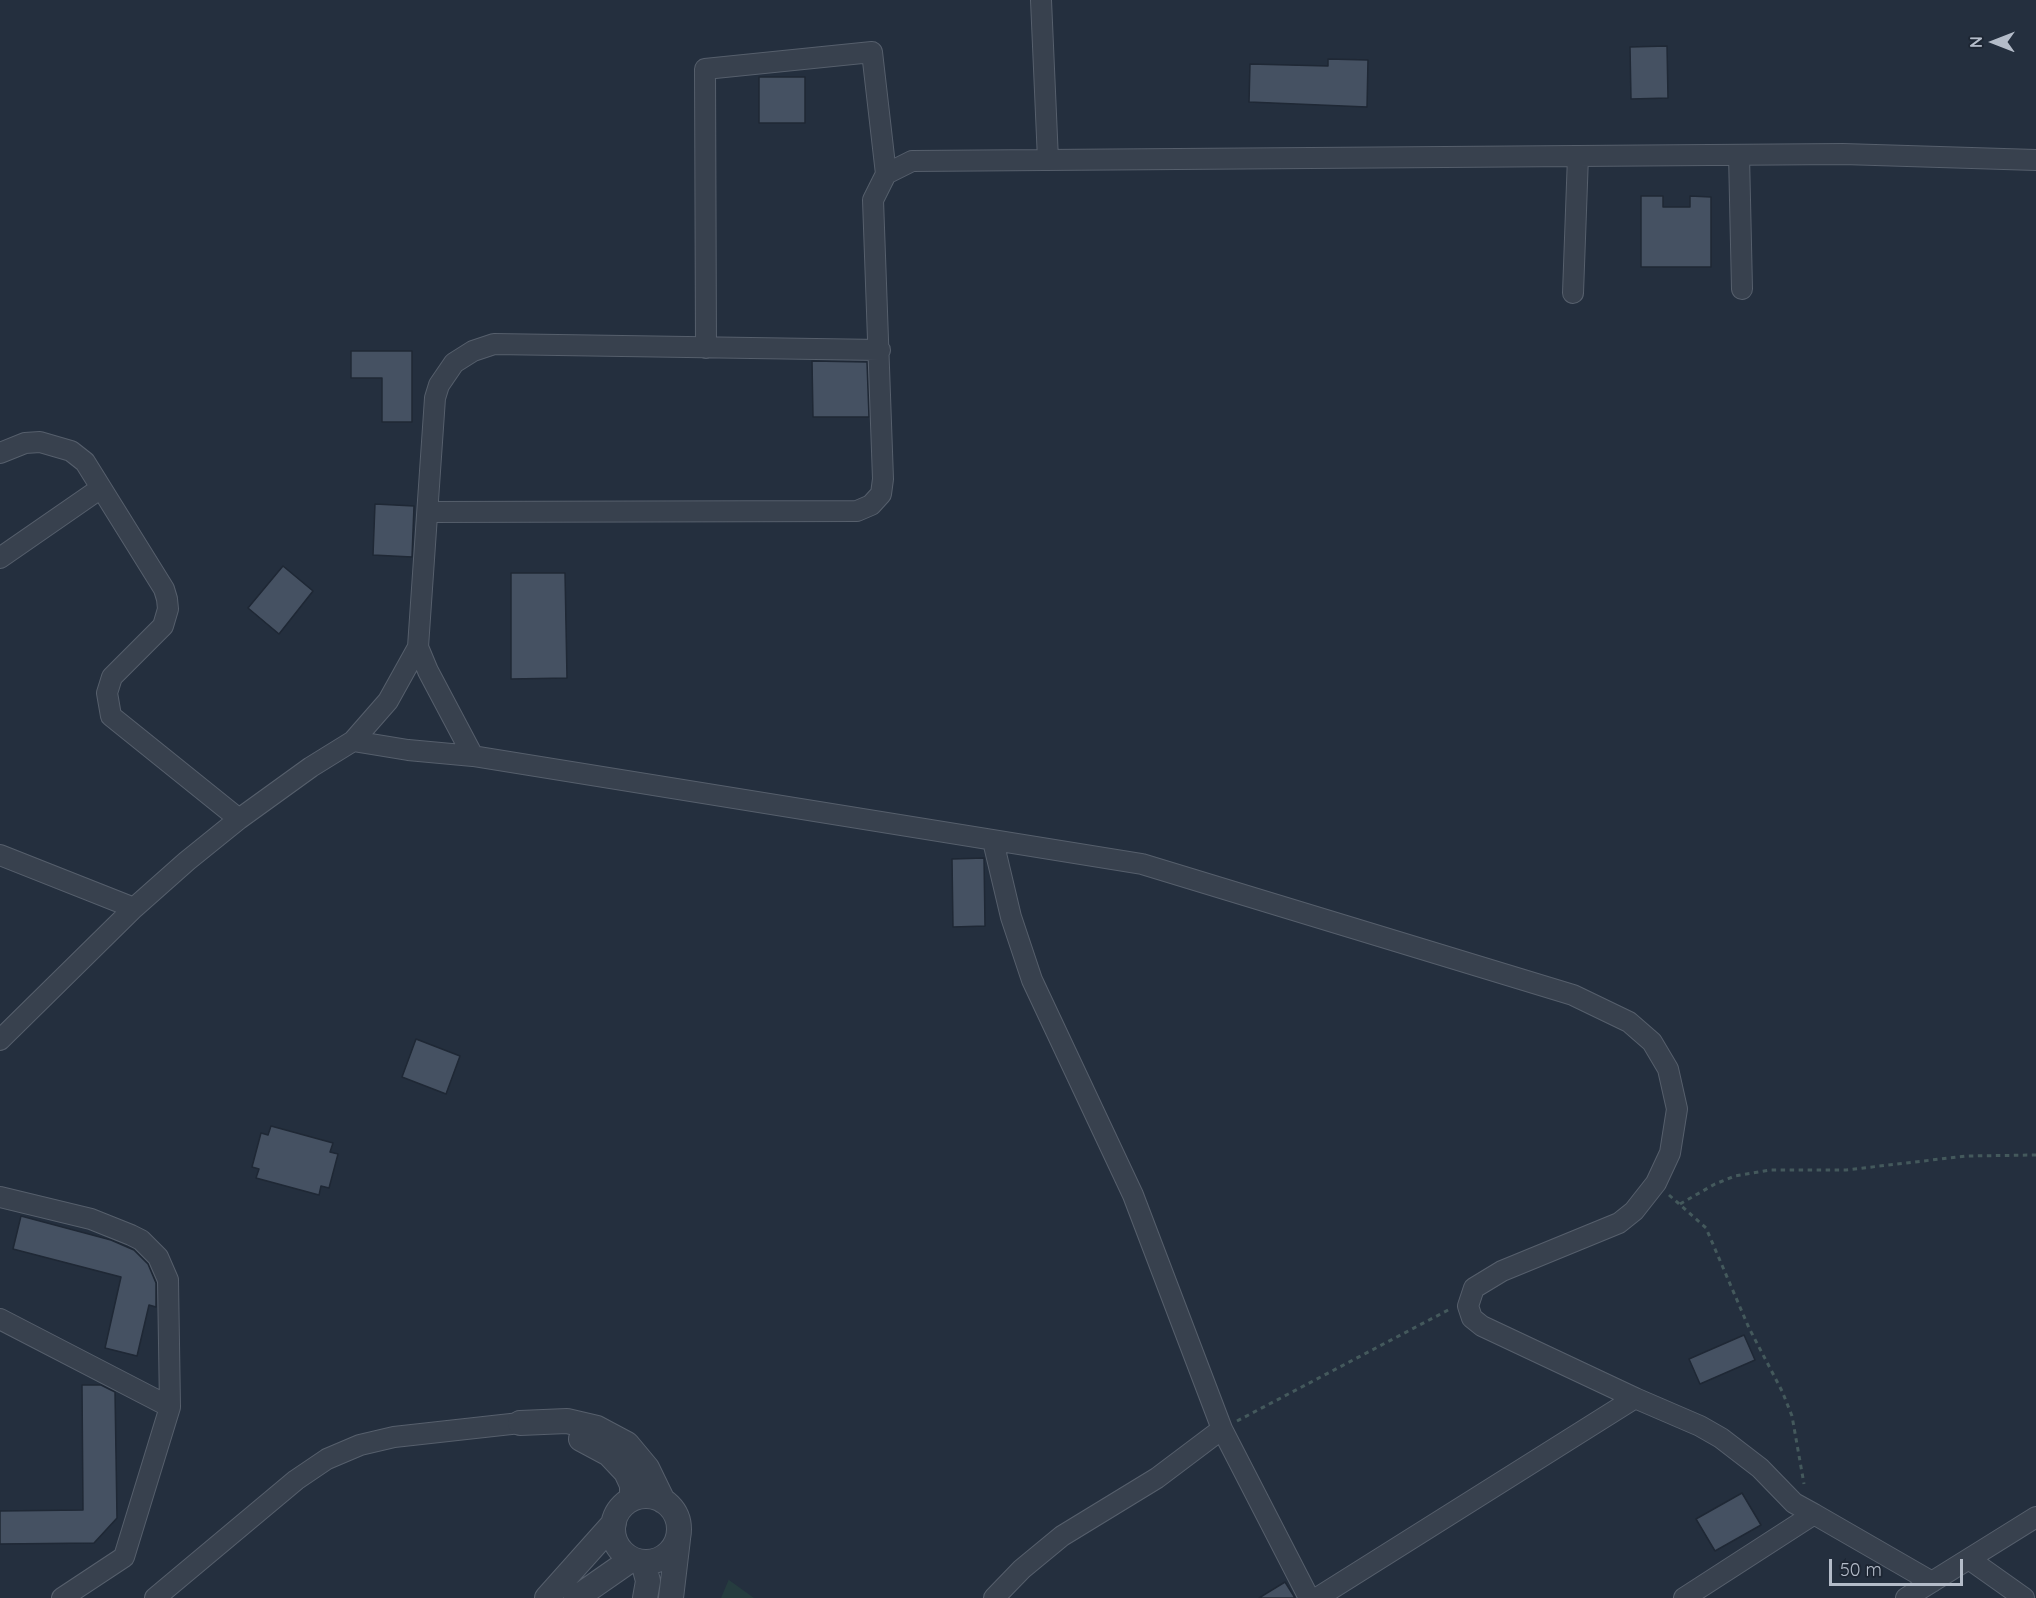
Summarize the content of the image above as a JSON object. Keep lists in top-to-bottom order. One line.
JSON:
{"scale_bar":"50 m","north":"left"}
